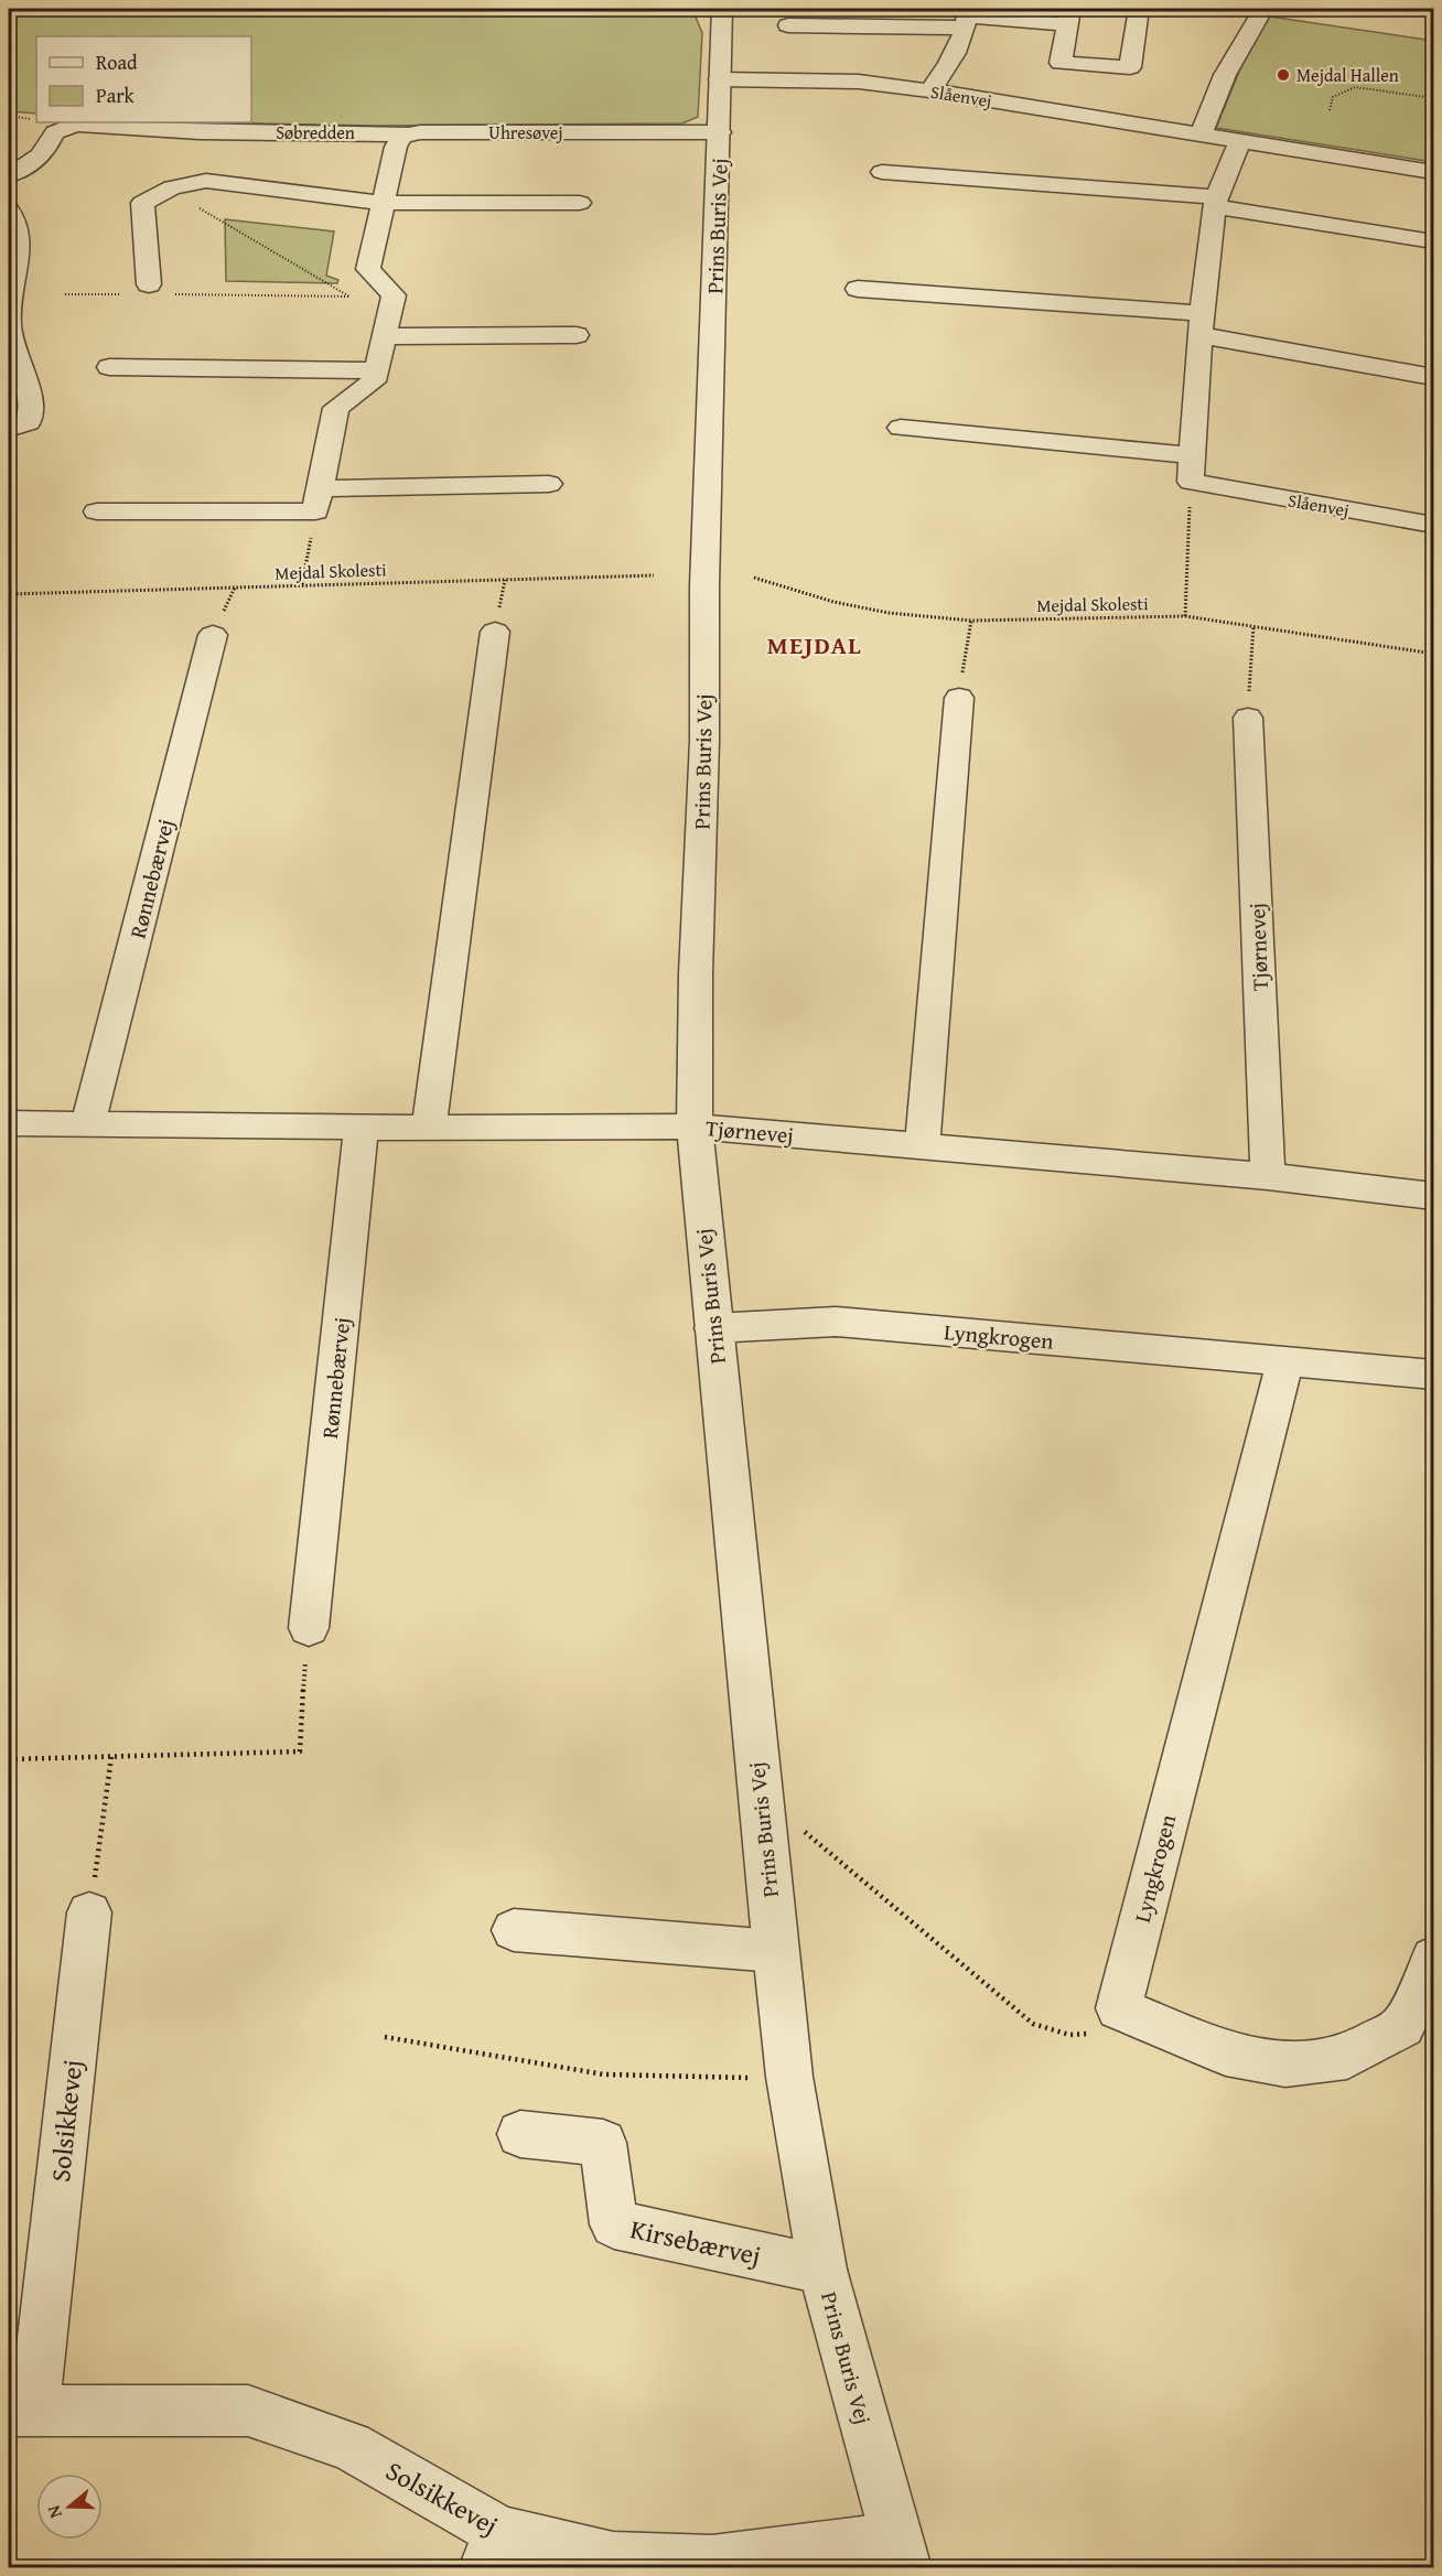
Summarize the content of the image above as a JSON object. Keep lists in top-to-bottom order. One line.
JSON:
{"streets":{"street":["Slåenvej","Søbredden","Uhresøvej","Prins Buris Vej","Rønnebærvej","Tjørnevej","Lyngkrogen","Solsikkevej","Kirsebærvej"],"path":["Mejdal Skolesti"]},"crossings":[["Slåenvej","Prins Buris Vej"],["Søbredden","Uhresøvej"],["Uhresøvej","Prins Buris Vej"],["Prins Buris Vej","Tjørnevej"],["Prins Buris Vej","Lyngkrogen"],["Prins Buris Vej","Solsikkevej"],["Prins Buris Vej","Kirsebærvej"]],"districts":["MEJDAL"],"places":["Mejdal Hallen"],"legend":["Road","Park"],"north":"left"}
